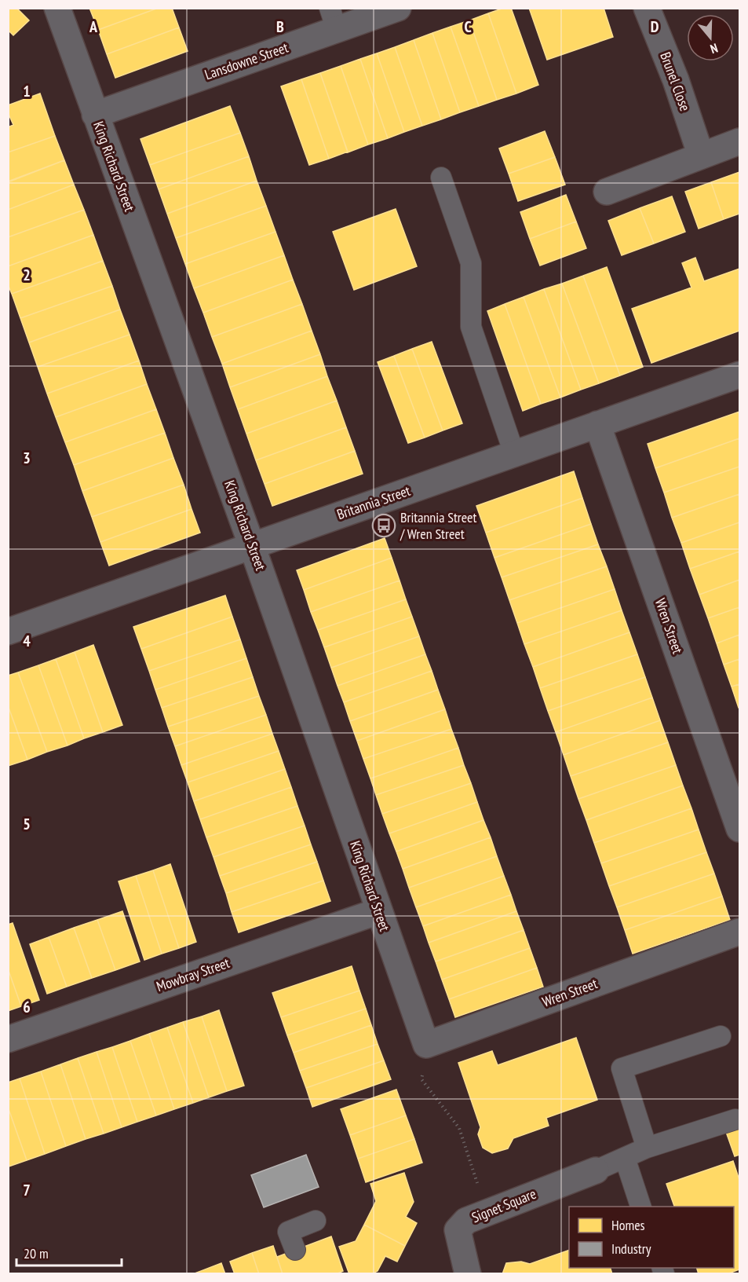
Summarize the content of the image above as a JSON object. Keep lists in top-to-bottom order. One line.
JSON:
{"streets":{"street":["Lansdowne Street","Brunel Close","King Richard Street","Britannia Street","Wren Street","Mowbray Street","Signet Square"]},"crossings":[["Lansdowne Street","King Richard Street"],["King Richard Street","Britannia Street"],["King Richard Street","Wren Street"],["King Richard Street","Mowbray Street"],["Britannia Street","Wren Street"]],"places":{"bus stop":["Britannia Street / Wren Street"]},"legend":["Homes","Industry"],"scale_bar":"20 m","north":"bottom","grid":{"columns":["A","B","C","D"],"rows":["1","2","3","4","5","6","7"]}}
